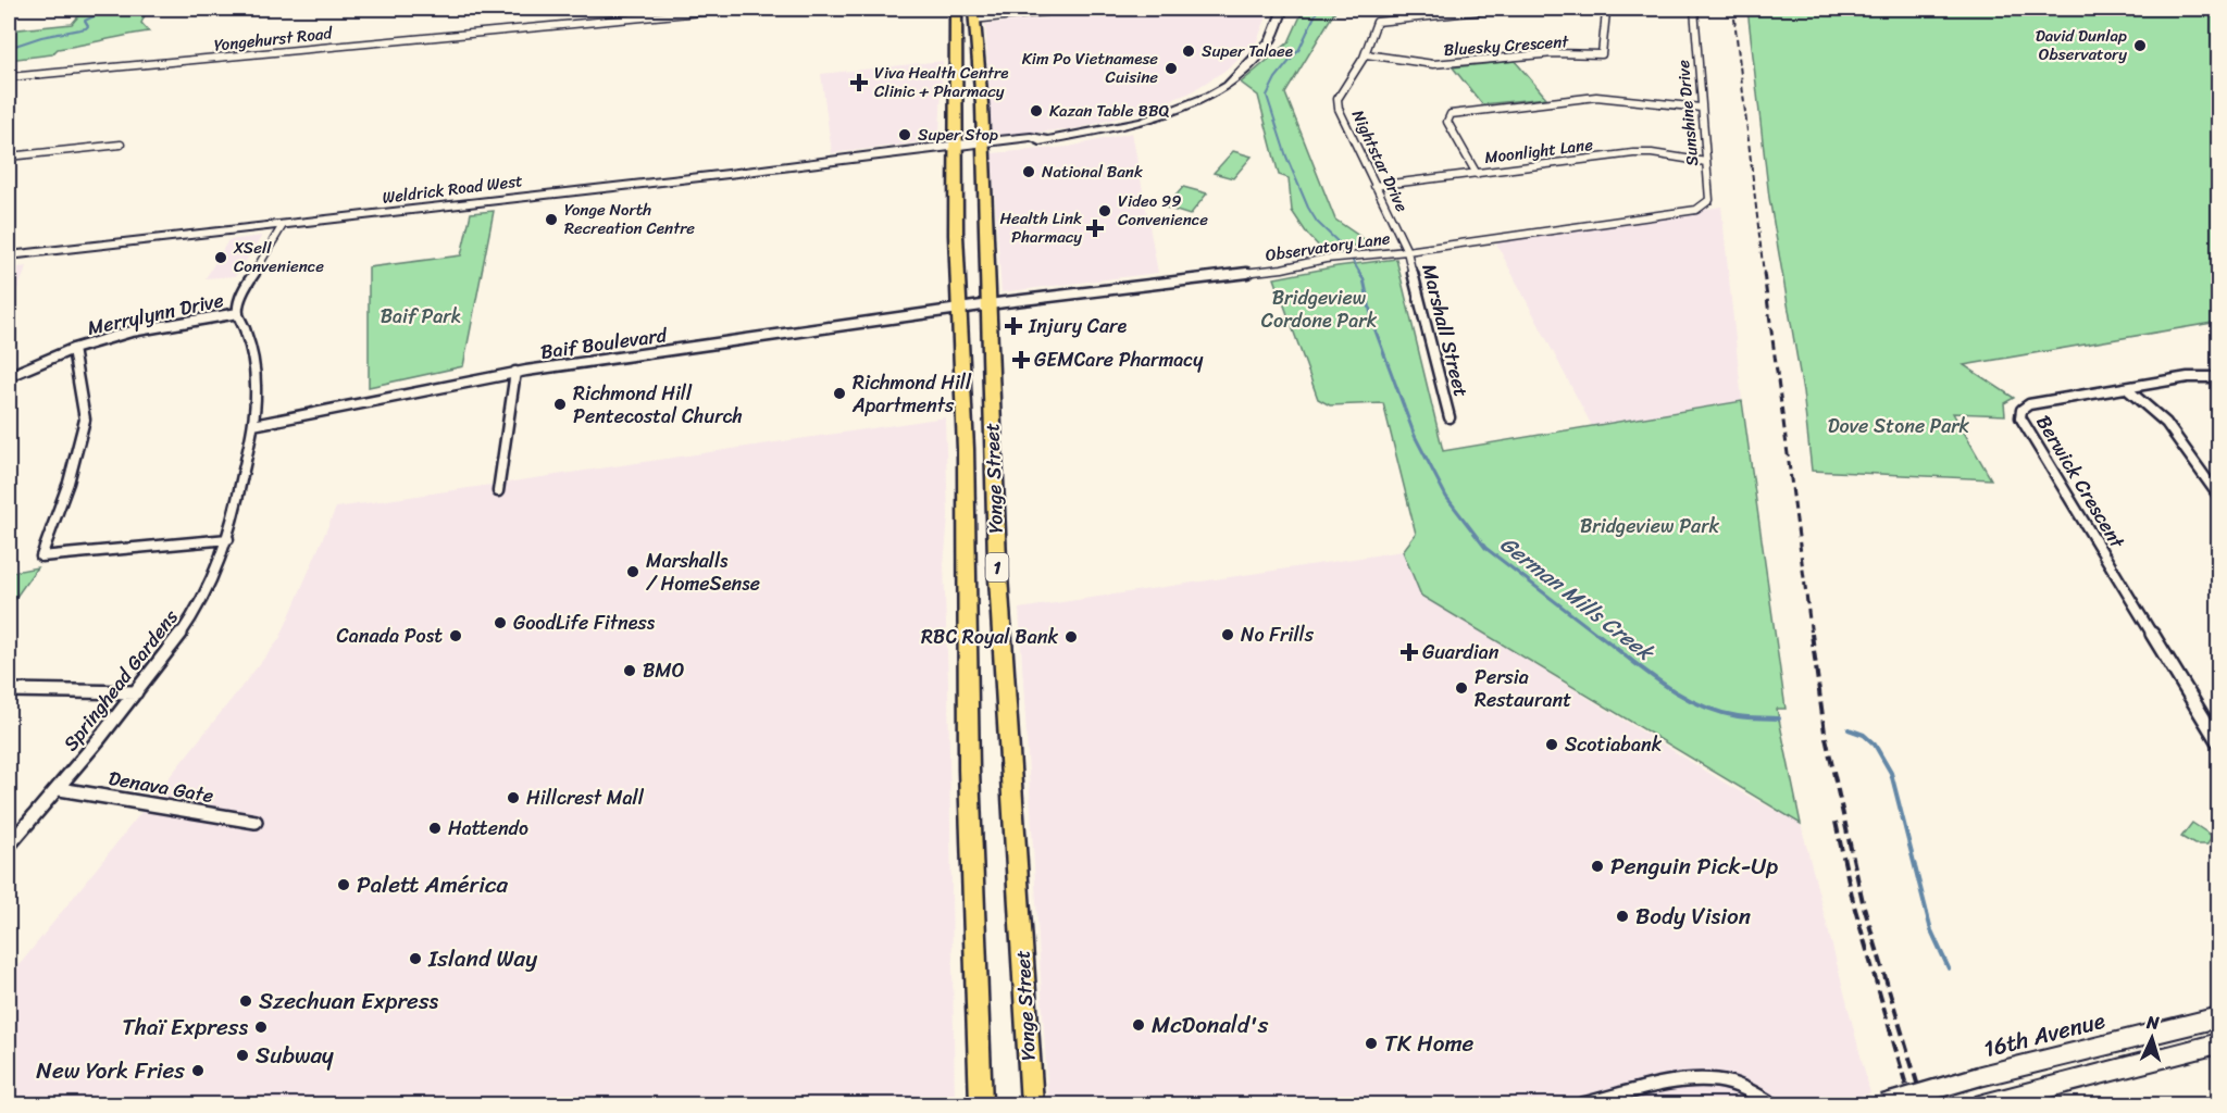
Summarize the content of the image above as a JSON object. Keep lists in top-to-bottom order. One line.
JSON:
{"streets":{"main road":["Yonge Street","1","16th Avenue"],"street":["Yongehurst Road","Bluesky Crescent","Sunshine Drive","Moonlight Lane","Nightstar Drive","Weldrick Road West","Observatory Lane","Merrylynn Drive","Marshall Street","Baif Boulevard","Berwick Crescent","Springhead Gardens","Denava Gate"]},"crossings":[["Bluesky Crescent","Nightstar Drive"],["Sunshine Drive","Moonlight Lane"],["Sunshine Drive","Observatory Lane"],["Moonlight Lane","Nightstar Drive"],["Nightstar Drive","Observatory Lane"],["Nightstar Drive","Marshall Street"],["Weldrick Road West","Yonge Street"],["Observatory Lane","Marshall Street"],["Observatory Lane","Baif Boulevard"],["Observatory Lane","Yonge Street"],["Merrylynn Drive","Springhead Gardens"],["Baif Boulevard","Yonge Street"],["Baif Boulevard","Springhead Gardens"],["Springhead Gardens","Denava Gate"]],"water":["German Mills Creek"],"parks":["Bridgeview Cordone Park","Baif Park","Dove Stone Park","Bridgeview Park"],"places":{"other":["David Dunlap Observatory","Super Talaee","Kim Po Vietnamese Cuisine","Kazan Table BBQ","Super Stop","National Bank","Video 99 Convenience","Yonge North Recreation Centre","XSell Convenience","Richmond Hill Apartments","Richmond Hill Pentecostal Church","Marshalls / HomeSense","GoodLife Fitness","No Frills","Canada Post","RBC Royal Bank","BMO","Persia Restaurant","Scotiabank","Hillcrest Mall","Hattendo","Penguin Pick-Up","Palett América","Body Vision","Island Way","Szechuan Express","McDonald's","Thaï Express","TK Home","Subway","New York Fries"],"health":["Viva Health Centre Clinic + Pharmacy","Health Link Pharmacy","Injury Care","GEMCare Pharmacy","Guardian"]},"north":"top"}
